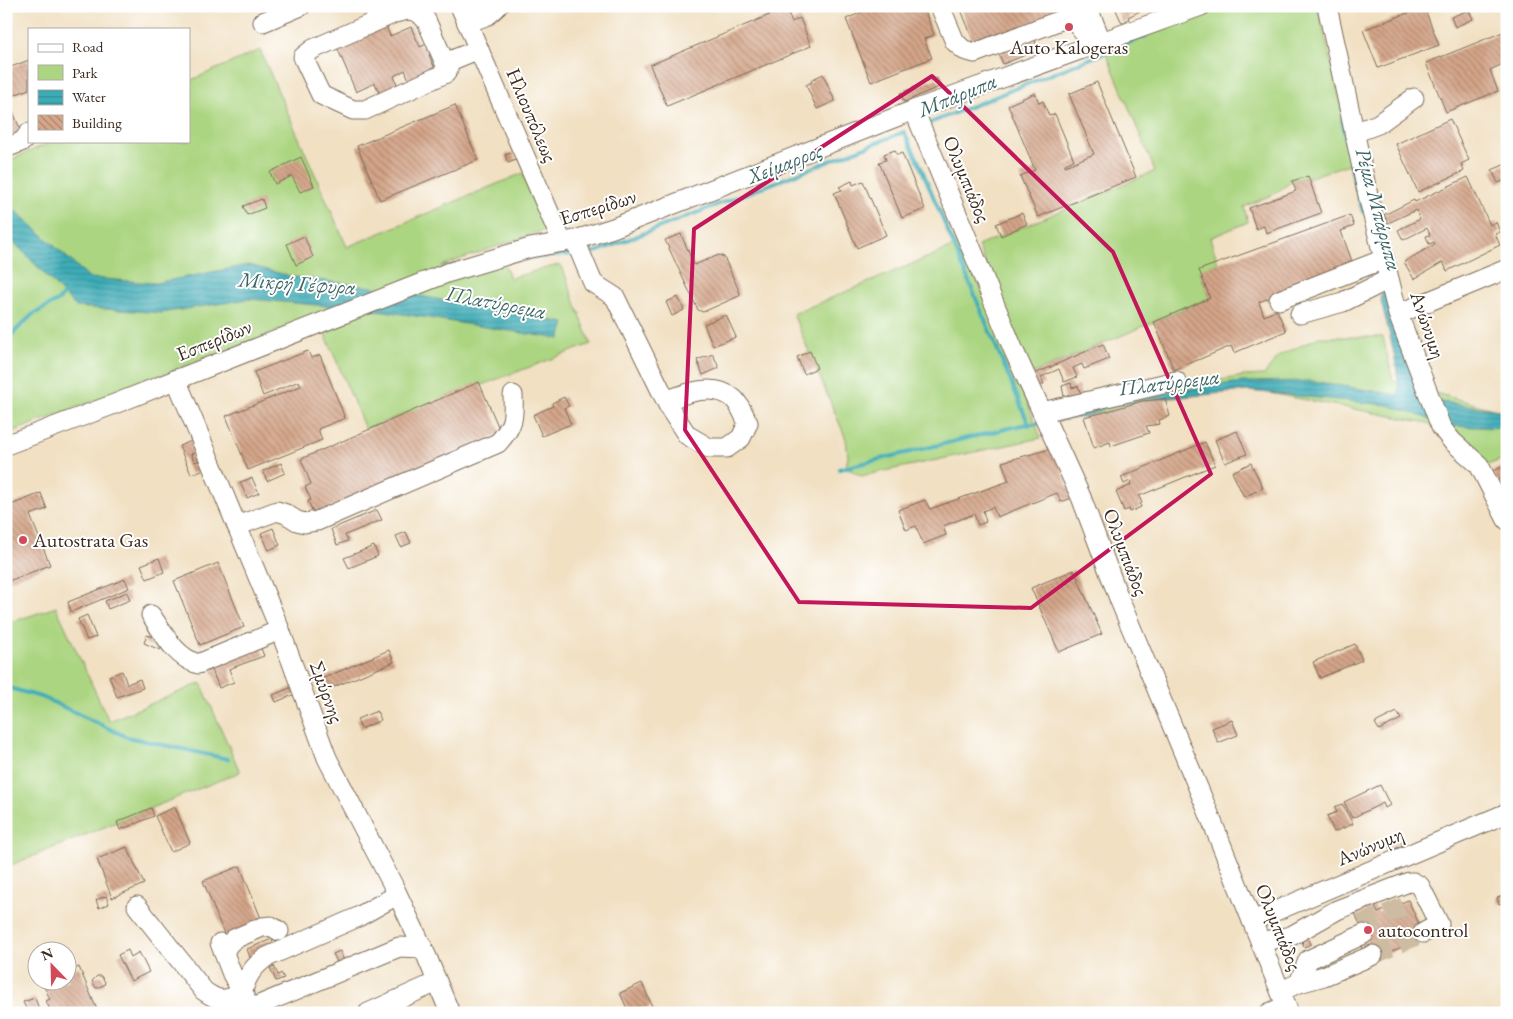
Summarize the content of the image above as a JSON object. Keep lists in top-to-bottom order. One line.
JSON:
{"streets":{"street":["Ηλιουπόλεως","Ολυμπιάδος","Εσπερίδων","Ανώνυμη","Σμύρνης"]},"crossings":[["Ηλιουπόλεως","Εσπερίδων"],["Ολυμπιάδος","Εσπερίδων"],["Ολυμπιάδος","Ανώνυμη"],["Εσπερίδων","Σμύρνης"]],"water":["Μπάρμπα","Χείμαρρος","Ρέμα Μπάρμπα","Μικρή Γέφυρα","Πλατύρρεμα"],"places":["Auto Kalogeras","Autostrata Gas","autocontrol"],"legend":["Road","Park","Water","Building"],"north":"top left"}
